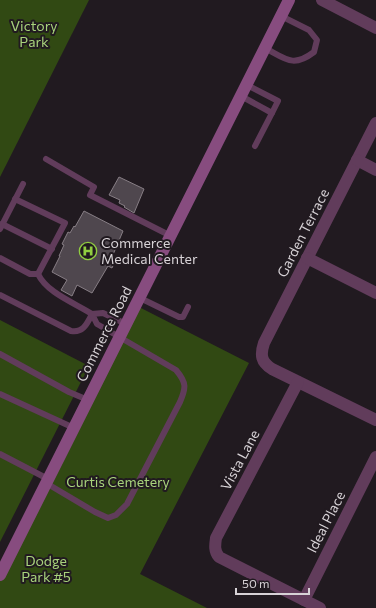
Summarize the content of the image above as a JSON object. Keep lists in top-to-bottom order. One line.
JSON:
{"streets":{"main road":["Commerce Road"],"street":["Garden Terrace","Vista Lane","Ideal Place"]},"crossings":[["Garden Terrace","Vista Lane"],["Vista Lane","Ideal Place"]],"parks":["Victory Park","Curtis Cemetery","Dodge Park #5"],"places":{"hospital":["Commerce Medical Center"]},"scale_bar":"50 m"}
